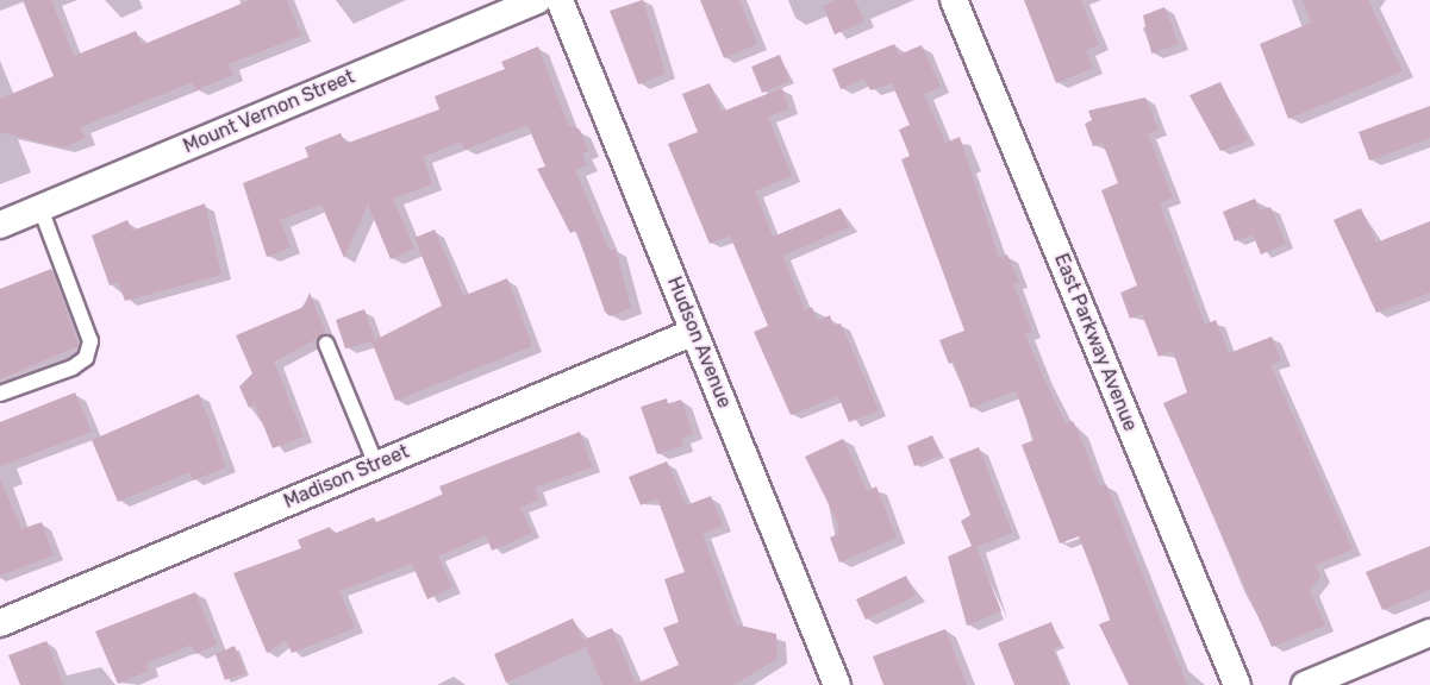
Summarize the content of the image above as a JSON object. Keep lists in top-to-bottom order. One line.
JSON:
{"streets":{"street":["Mount Vernon Street","Hudson Avenue","East Parkway Avenue","Madison Street"]},"crossings":[["Hudson Avenue","Madison Street"]]}
